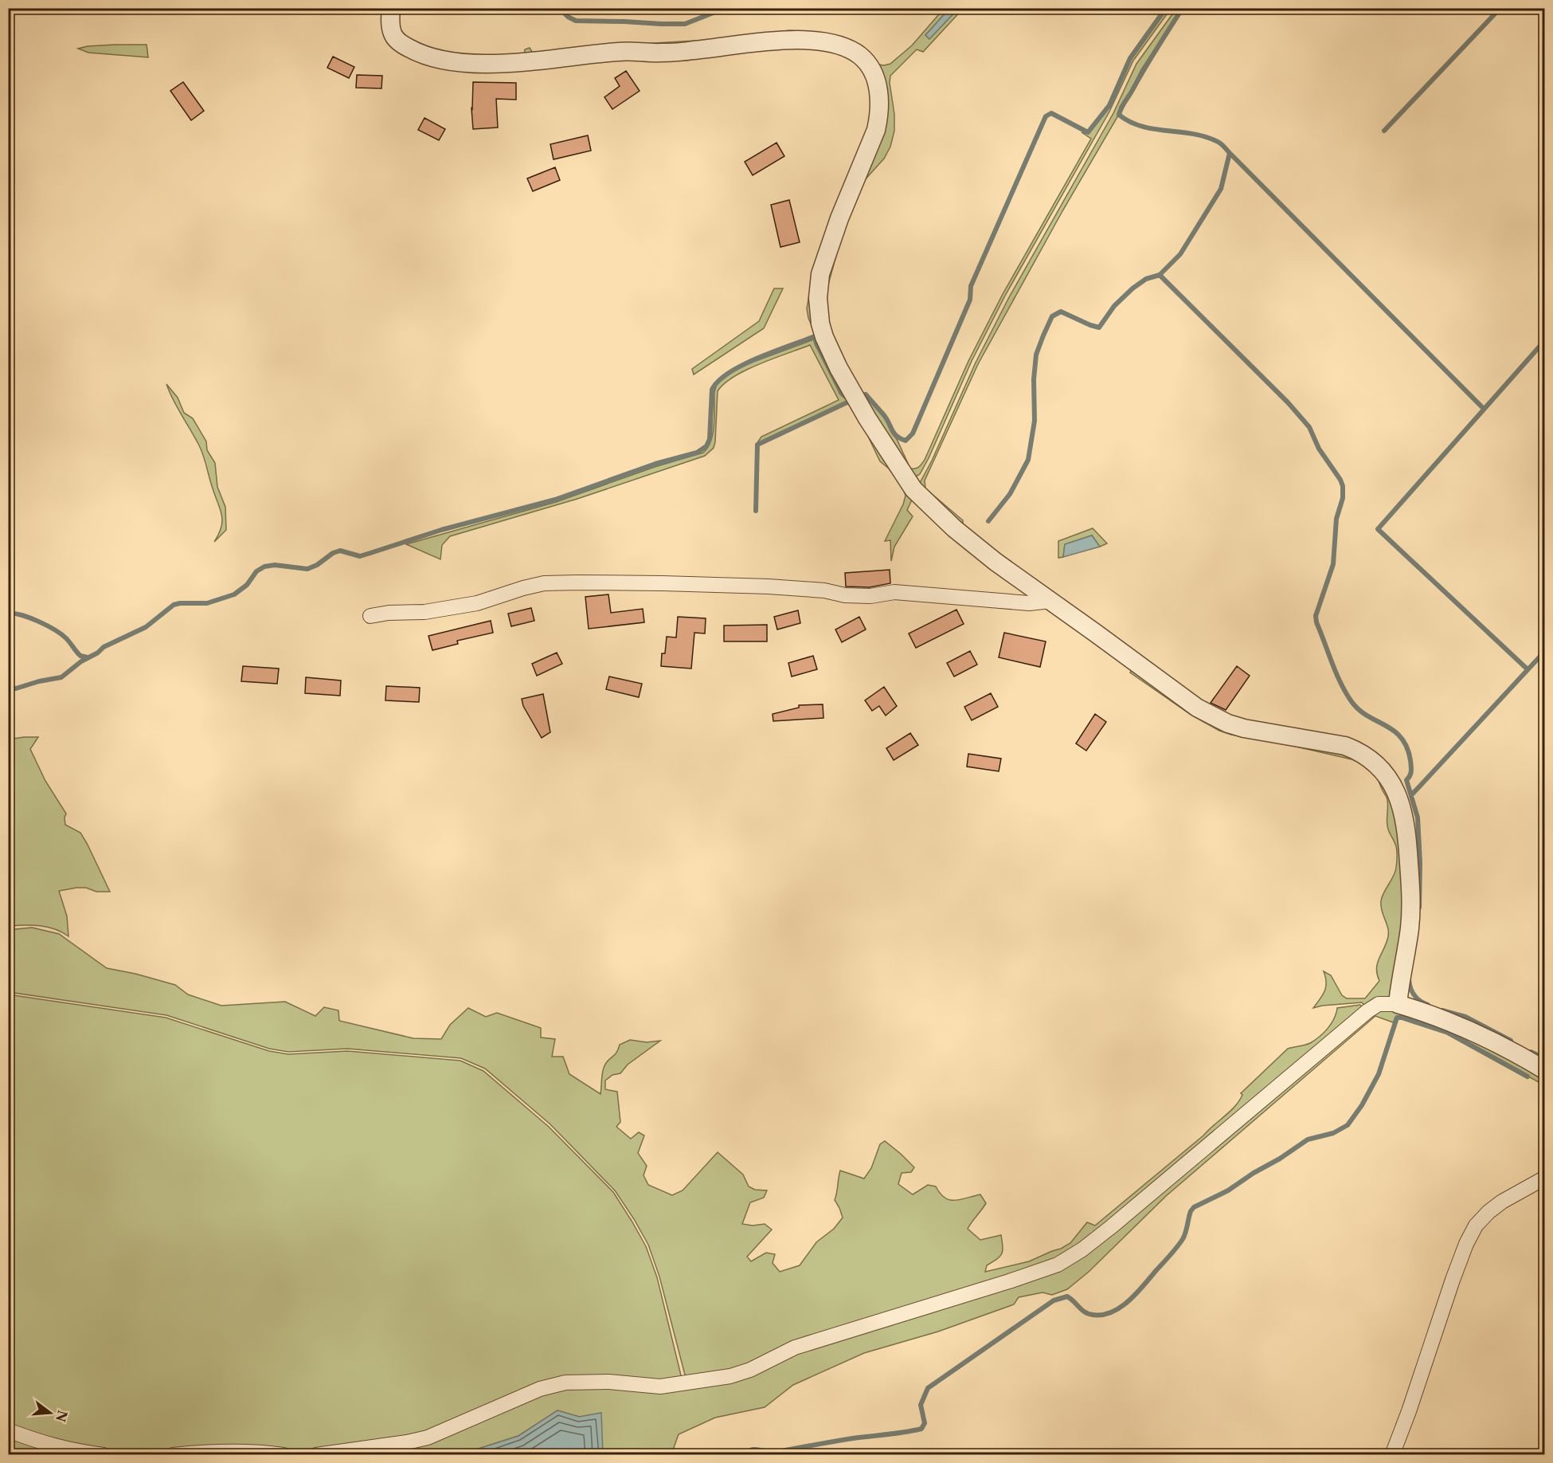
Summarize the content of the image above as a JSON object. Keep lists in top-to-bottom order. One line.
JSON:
{"north":"right"}
